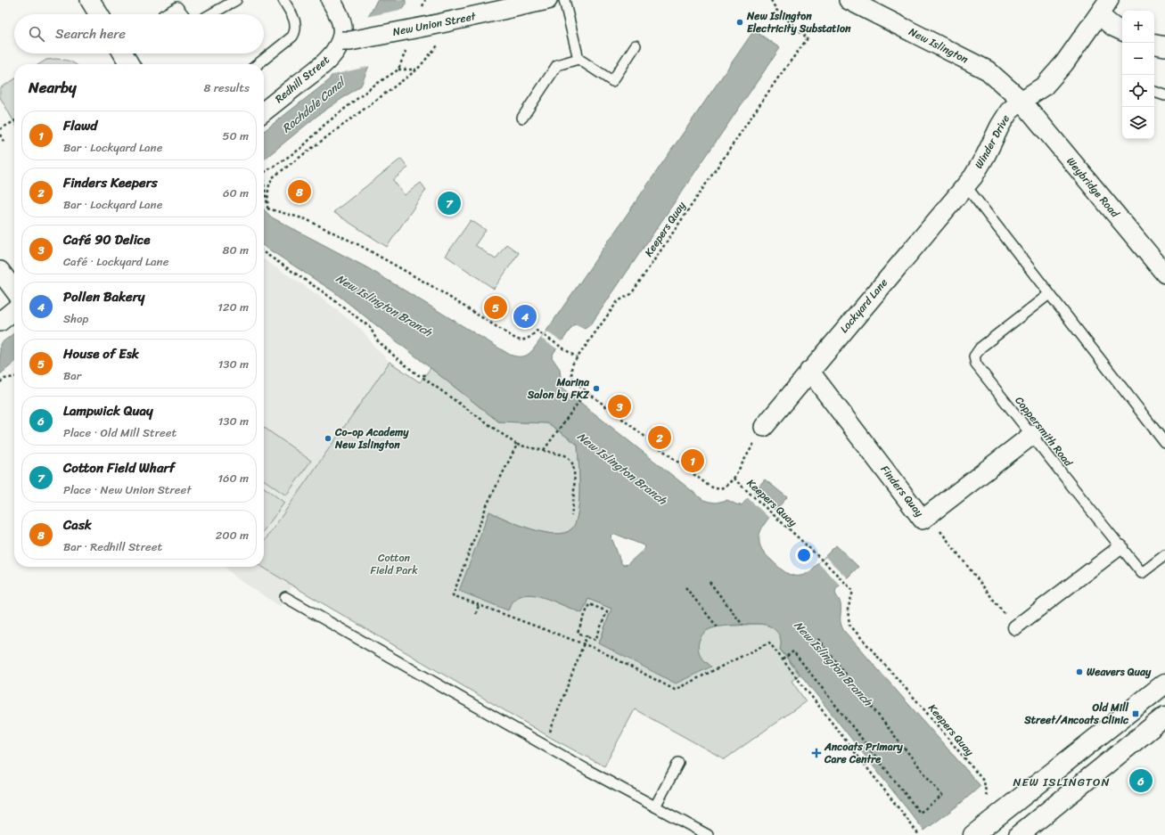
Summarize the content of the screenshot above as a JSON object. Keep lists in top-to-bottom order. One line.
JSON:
{"streets":{"street":["New Union Street","New Islington","Redhill Street","Winder Drive","Weybridge Road","Lockyard Lane","Finders Quay"],"lane":["Coppersmith Road"],"path":["Keepers Quay"]},"crossings":[["New Union Street","Redhill Street"],["New Islington","Winder Drive"],["New Islington","Weybridge Road"],["Winder Drive","Weybridge Road"],["Winder Drive","Lockyard Lane"],["Lockyard Lane","Finders Quay"],["Coppersmith Road","Finders Quay"]],"districts":["NEW ISLINGTON"],"water":["Rochdale Canal","New Islington Branch"],"parks":["Cotton Field Park"],"places":{"other":["New Islington Electricity Substation","Marina Salon by FKZ","Co-op Academy New Islington","Weavers Quay"],"transit":["Old Mill Street/Ancoats Clinic"],"health":["Ancoats Primary Care Centre"]},"page":{"map_buttons":["+","−"],"search":"Search here","heading":["Nearby","8 results"],"list":[{"mark":"1","name":"Flawd","note":"Bar · Lockyard Lane","value":"50 m"},{"mark":"2","name":"Finders Keepers","note":"Bar · Lockyard Lane","value":"60 m"},{"mark":"3","name":"Café 90 Delice","note":"Café · Lockyard Lane","value":"80 m"},{"mark":"4","name":"Pollen Bakery","note":"Shop","value":"120 m"},{"mark":"5","name":"House of Esk","note":"Bar","value":"130 m"},{"mark":"6","name":"Lampwick Quay","note":"Place · Old Mill Street","value":"130 m"},{"mark":"7","name":"Cotton Field Wharf","note":"Place · New Union Street","value":"160 m"},{"mark":"8","name":"Cask","note":"Bar · Redhill Street","value":"200 m"}],"pins":["8","7","5","4","3","2","1","6"]}}
